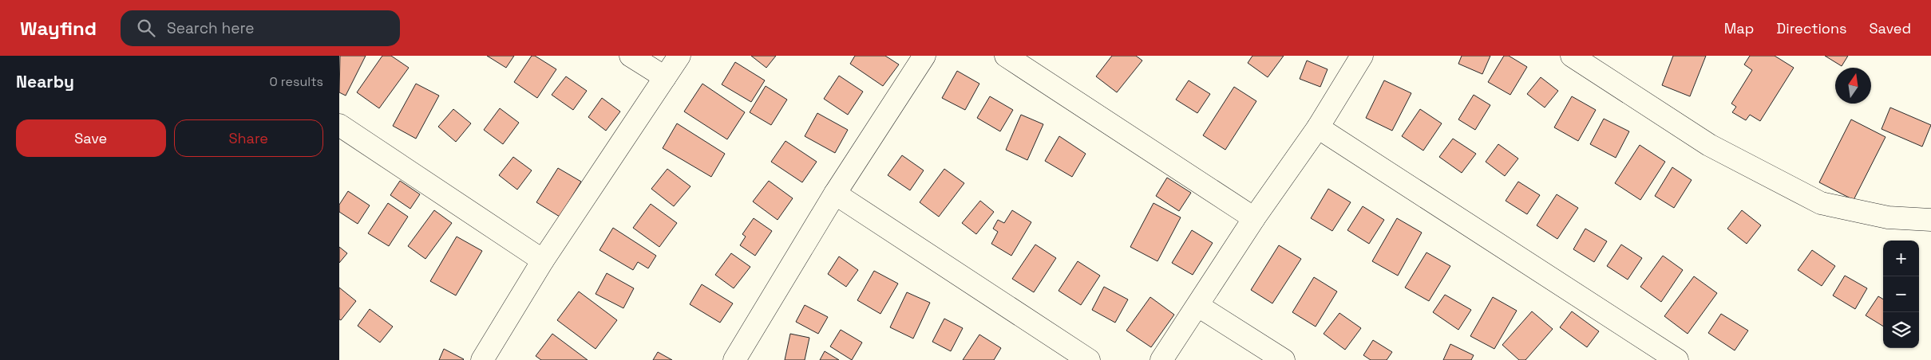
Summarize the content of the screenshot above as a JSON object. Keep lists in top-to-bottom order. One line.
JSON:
{"north":"top","page":{"header":"Wayfind","search":"Search here","nav":["Map","Directions","Saved"],"heading":["Nearby","0 results"],"buttons":["Save","Share"],"map_buttons":["+","−"]}}
